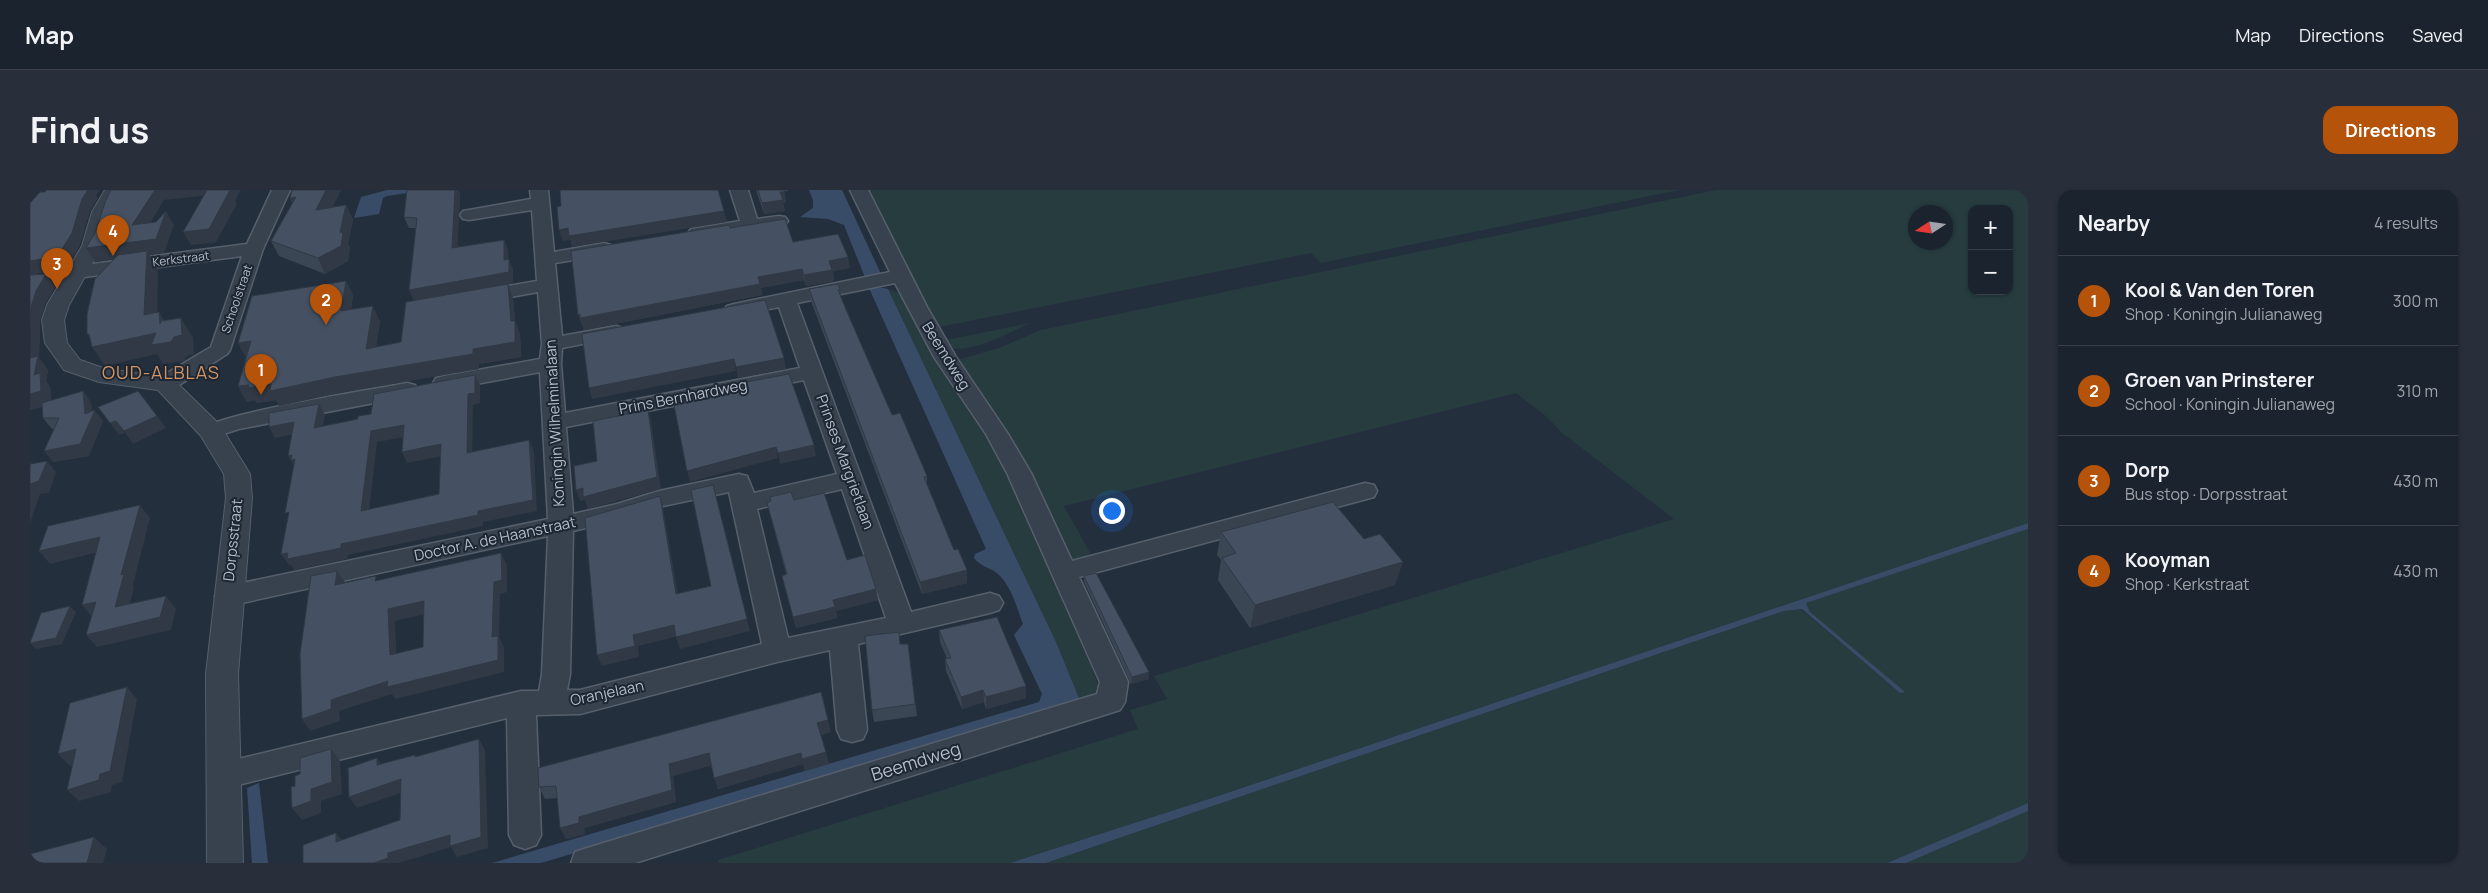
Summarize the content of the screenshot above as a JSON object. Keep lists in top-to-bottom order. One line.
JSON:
{"streets":{"street":["Kerkstraat","Schoolstraat","Beemdweg","Prins Bernhardweg","Koningin Wilhelminalaan","Prinses Margrietlaan","Doctor A. de Haanstraat","Dorpsstraat","Oranjelaan"]},"crossings":[["Kerkstraat","Schoolstraat"],["Schoolstraat","Dorpsstraat"],["Prins Bernhardweg","Koningin Wilhelminalaan"],["Prins Bernhardweg","Prinses Margrietlaan"],["Koningin Wilhelminalaan","Doctor A. de Haanstraat"],["Koningin Wilhelminalaan","Oranjelaan"],["Prinses Margrietlaan","Oranjelaan"],["Doctor A. de Haanstraat","Dorpsstraat"],["Dorpsstraat","Oranjelaan"]],"districts":["OUD-ALBLAS"],"north":"left","page":{"header":"Map","nav":["Map","Directions","Saved"],"title":"Find us","buttons":"Directions","heading":["Nearby","4 results"],"map_buttons":["+","−"],"pins":["4","3","2","1"],"list":[{"mark":"1","name":"Kool & Van den Toren","note":"Shop · Koningin Julianaweg","value":"300 m"},{"mark":"2","name":"Groen van Prinsterer","note":"School · Koningin Julianaweg","value":"310 m"},{"mark":"3","name":"Dorp","note":"Bus stop · Dorpsstraat","value":"430 m"},{"mark":"4","name":"Kooyman","note":"Shop · Kerkstraat","value":"430 m"}]}}
